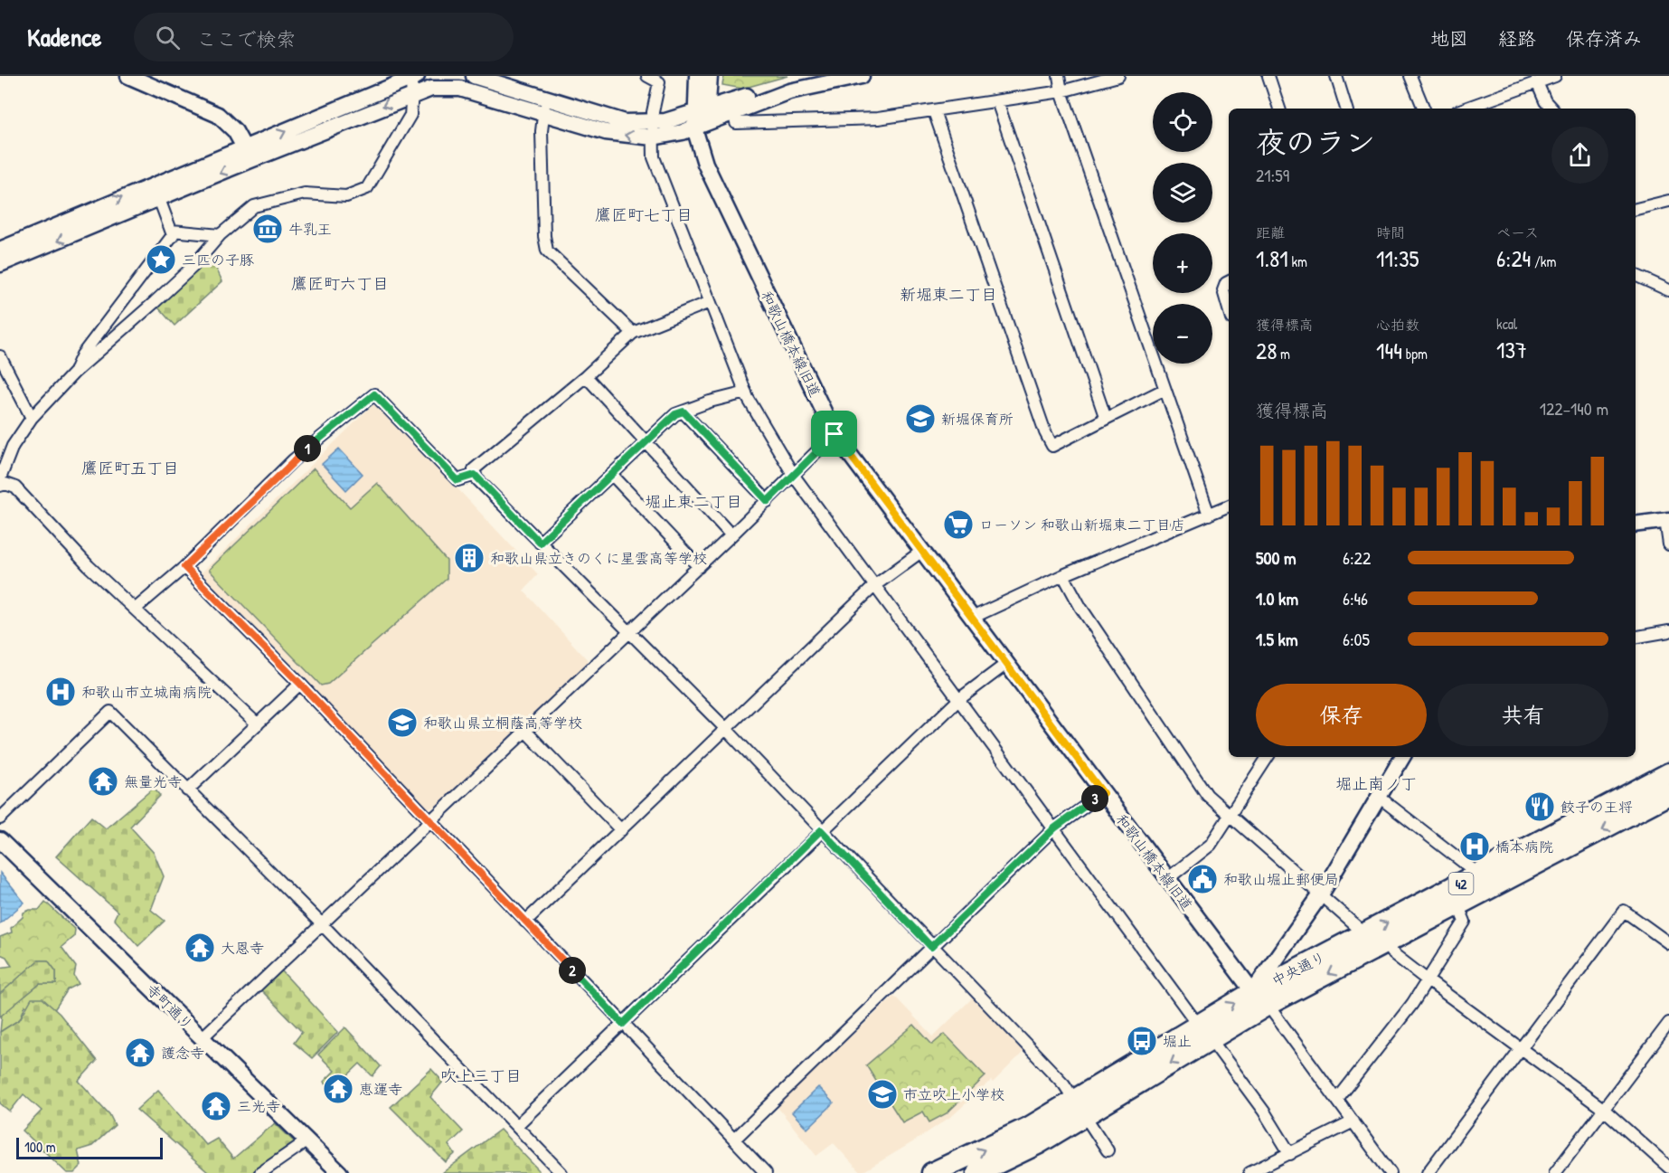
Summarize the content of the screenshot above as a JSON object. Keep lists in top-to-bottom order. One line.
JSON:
{"streets":{"highway":["42","中央通り"],"street":["和歌山橋本線旧道","寺町通り"]},"crossings":[["和歌山橋本線旧道","中央通り"]],"districts":["鷹匠町七丁目","鷹匠町六丁目","新堀東二丁目","鷹匠町五丁目","堀止東二丁目","堀止南ノ丁","吹上三丁目"],"places":{"museum":["牛乳王"],"place":["三匹の子豚"],"school or university":["新堀保育所","和歌山県立桐蔭高等学校","市立吹上小学校"],"supermarket":["ローソン 和歌山新堀東二丁目店"],"building":["和歌山県立きのくに星雲高等学校"],"hospital":["和歌山市立城南病院","橋本病院"],"temple":["無量光寺","大恩寺","護念寺","恵運寺","三光寺"],"restaurant":["餃子の王将"],"public building":["和歌山堀止郵便局"],"bus stop":["堀止"]},"scale_bar":"100 m","page":{"header":"Kadence","search":"ここで検索","nav":["地図","経路","保存済み"],"map_buttons":["+","−"],"heading":["夜のラン","21:59"],"stats":[["距離","1.81 km"],["時間","11:35"],["ペース","6:24 /km"],["獲得標高","28 m"],["心拍数","144 bpm"],["kcal","137"]],"chart":["獲得標高","122–140 m"],"pins":["1","3","2"],"list":[{"name":"500 m","note":"6:22"},{"name":"1.0 km","note":"6:46"},{"name":"1.5 km","note":"6:05"}],"buttons":["保存","共有"],"scale":"100 m"}}
